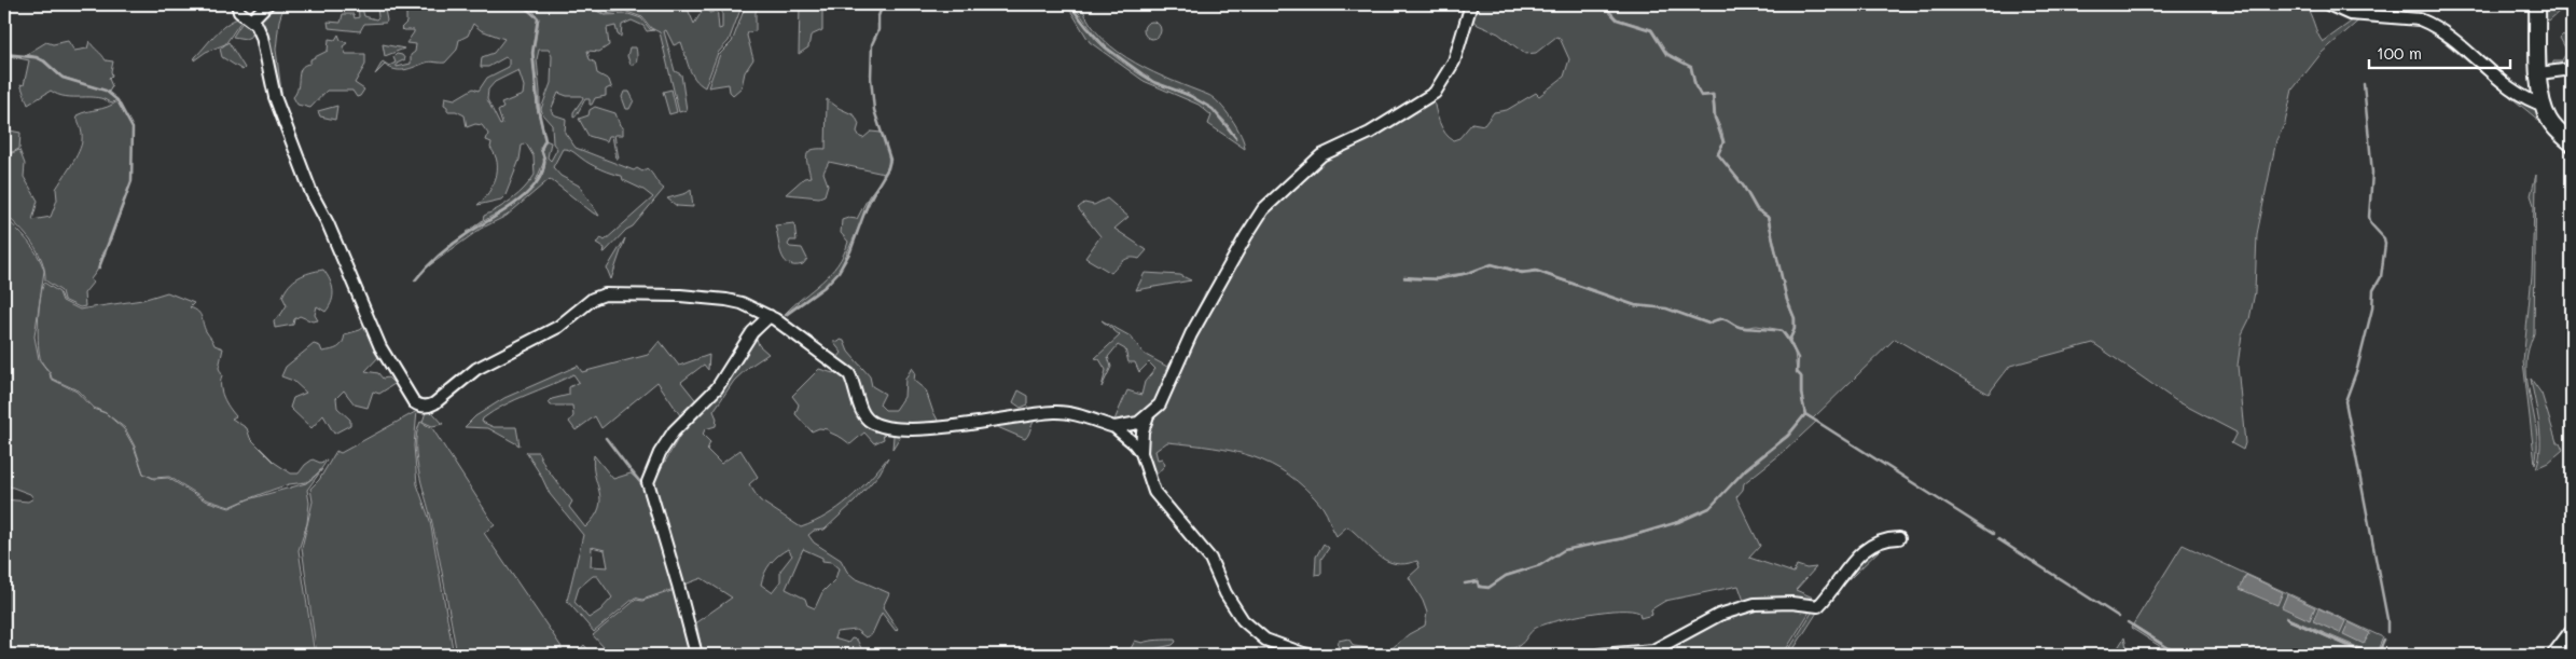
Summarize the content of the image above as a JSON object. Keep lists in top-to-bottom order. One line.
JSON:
{"scale_bar":"100 m"}
